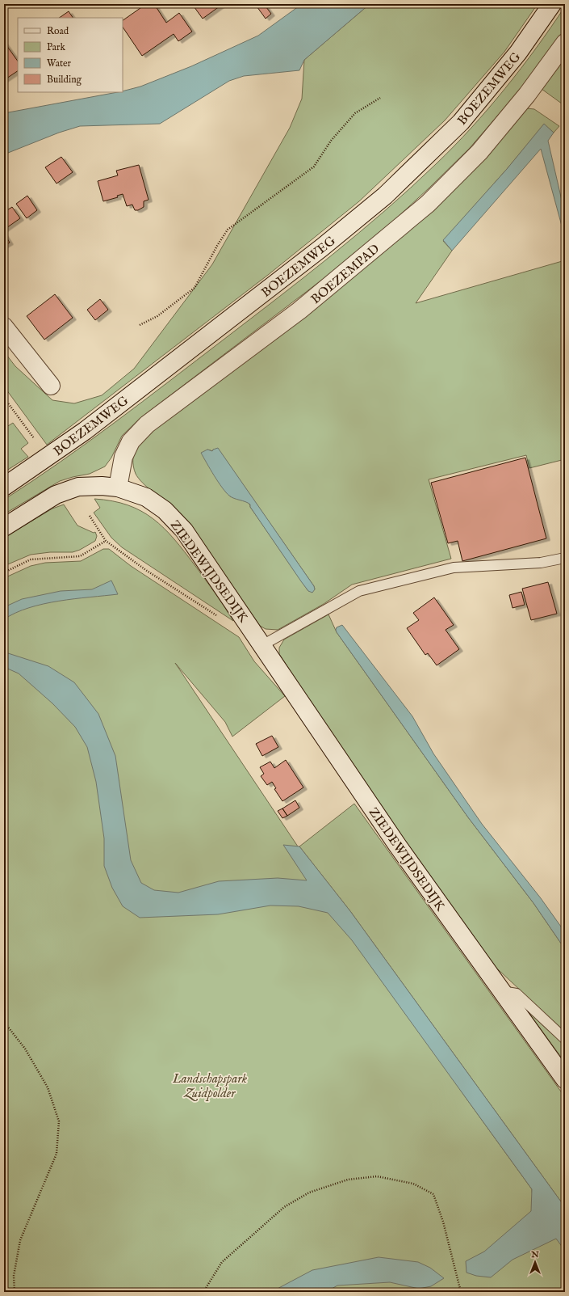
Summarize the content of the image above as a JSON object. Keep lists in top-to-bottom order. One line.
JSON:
{"streets":{"street":["BOEZEMWEG","BOEZEMPAD","ZIEDEWIJDSEDIJK"]},"crossings":[["BOEZEMPAD","ZIEDEWIJDSEDIJK"]],"parks":["Landschapspark Zuidpolder"],"legend":["Road","Park","Water","Building"],"north":"top"}
